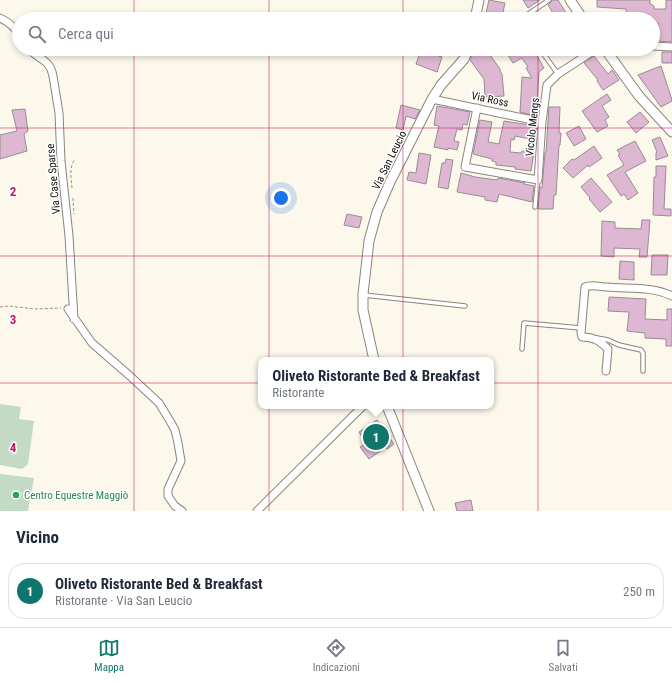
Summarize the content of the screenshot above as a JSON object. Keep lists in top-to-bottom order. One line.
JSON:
{"streets":{"street":["Via Ross","Vicolo Mengs","Via San Leucio","Via Case Sparse"]},"crossings":[["Via Ross","Vicolo Mengs"],["Via Ross","Via San Leucio"]],"places":["Centro Equestre Maggiò"],"page":{"search":"Cerca qui","popup":["Oliveto Ristorante Bed & Breakfast","Ristorante"],"pins":"1","heading":"Vicino","list":[{"mark":"1","name":"Oliveto Ristorante Bed & Breakfast","note":"Ristorante · Via San Leucio","value":"250 m"}],"nav":["Mappa","Indicazioni","Salvati"]},"grid":{"rows":["2","3","4"]}}
